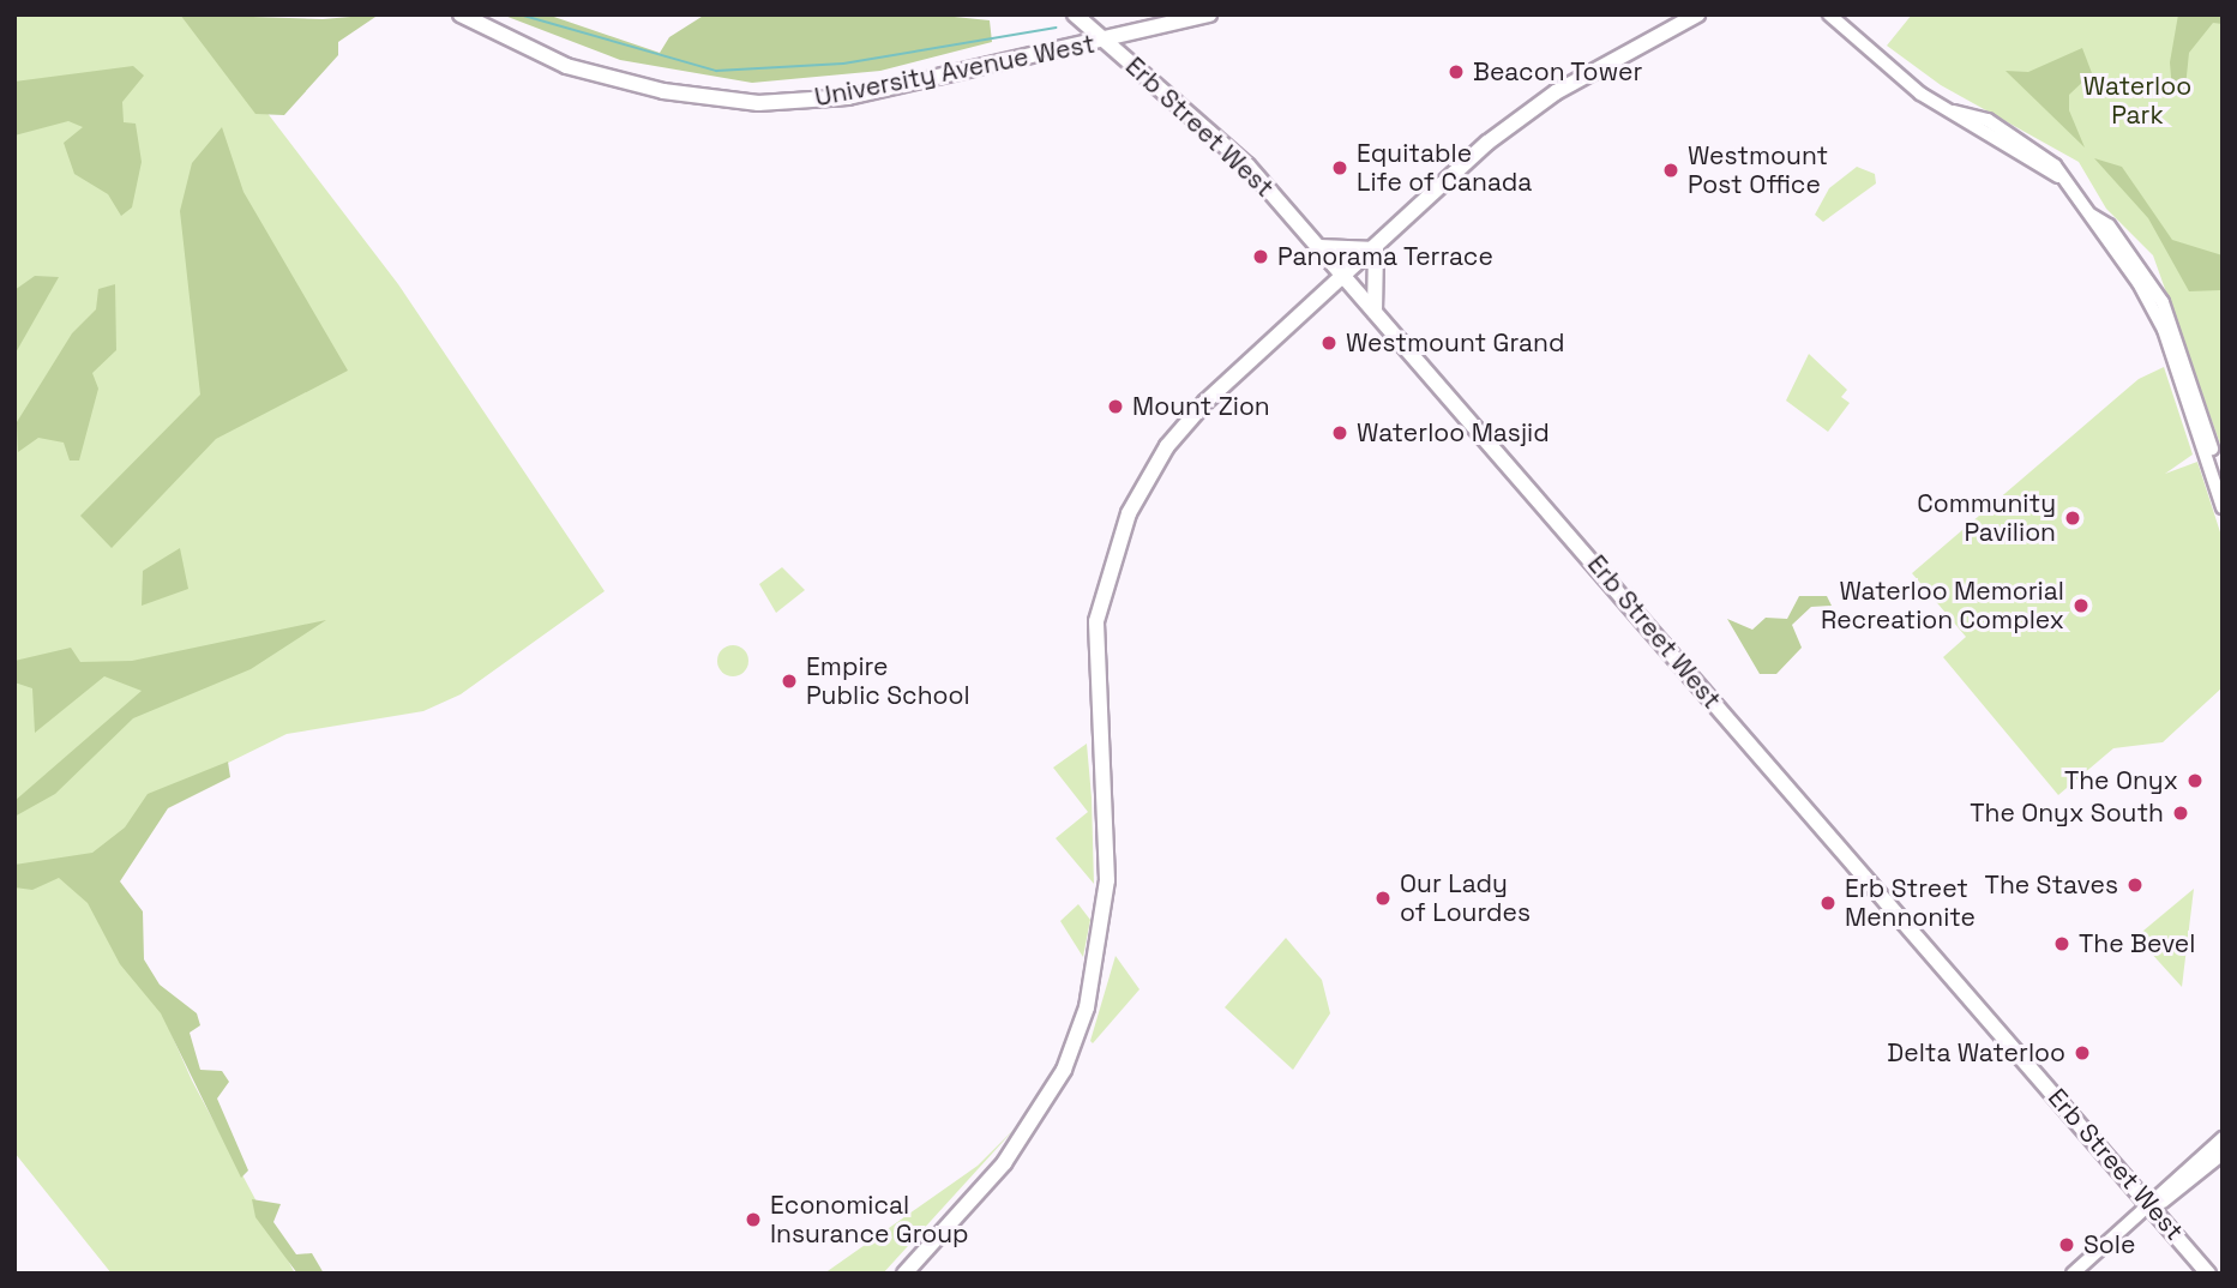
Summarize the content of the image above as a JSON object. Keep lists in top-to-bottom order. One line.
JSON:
{"streets":{"main road":["University Avenue West","Erb Street West"]},"crossings":[["University Avenue West","Erb Street West"]],"parks":["Waterloo Park"],"places":["Beacon Tower","Equitable Life of Canada","Westmount Post Office","Panorama Terrace","Westmount Grand","Mount Zion","Waterloo Masjid","Community Pavilion","Waterloo Memorial Recreation Complex","Empire Public School","The Onyx","The Onyx South","The Staves","Our Lady of Lourdes","Erb Street Mennonite","The Bevel","Delta Waterloo","Economical Insurance Group","Sole"]}
